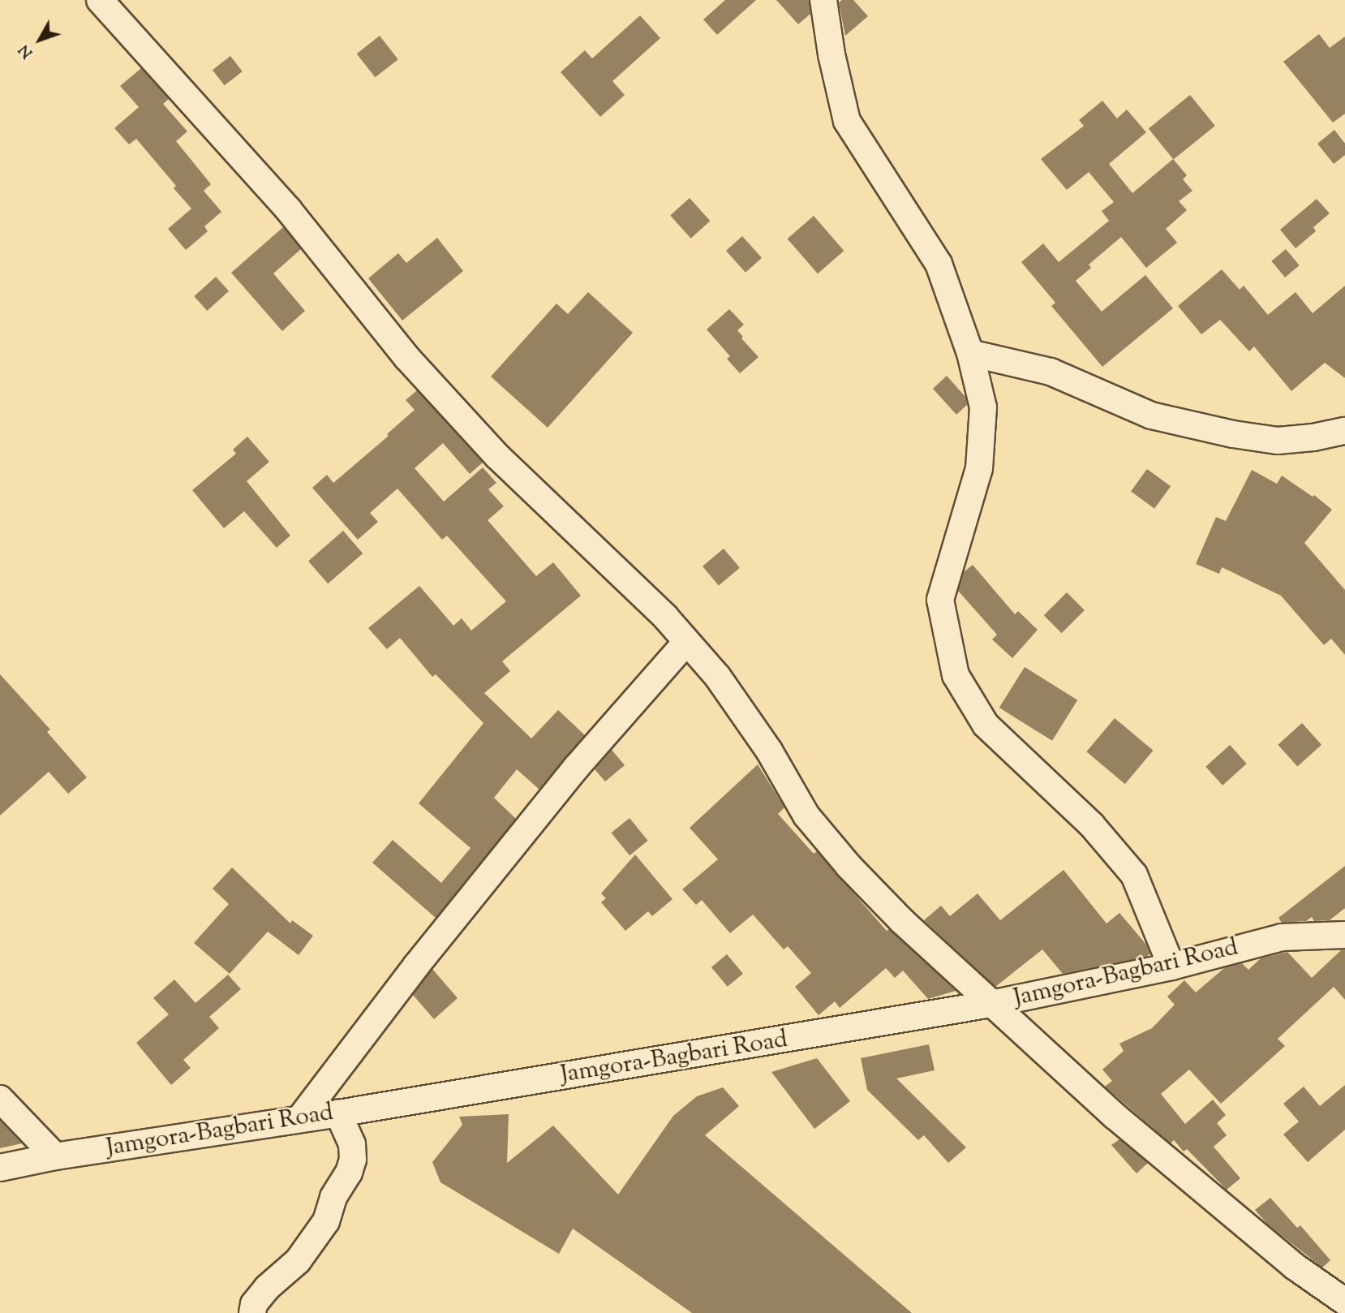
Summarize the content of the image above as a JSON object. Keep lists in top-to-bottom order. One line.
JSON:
{"streets":{"street":["Jamgora-Bagbari Road"]},"north":"bottom left"}
